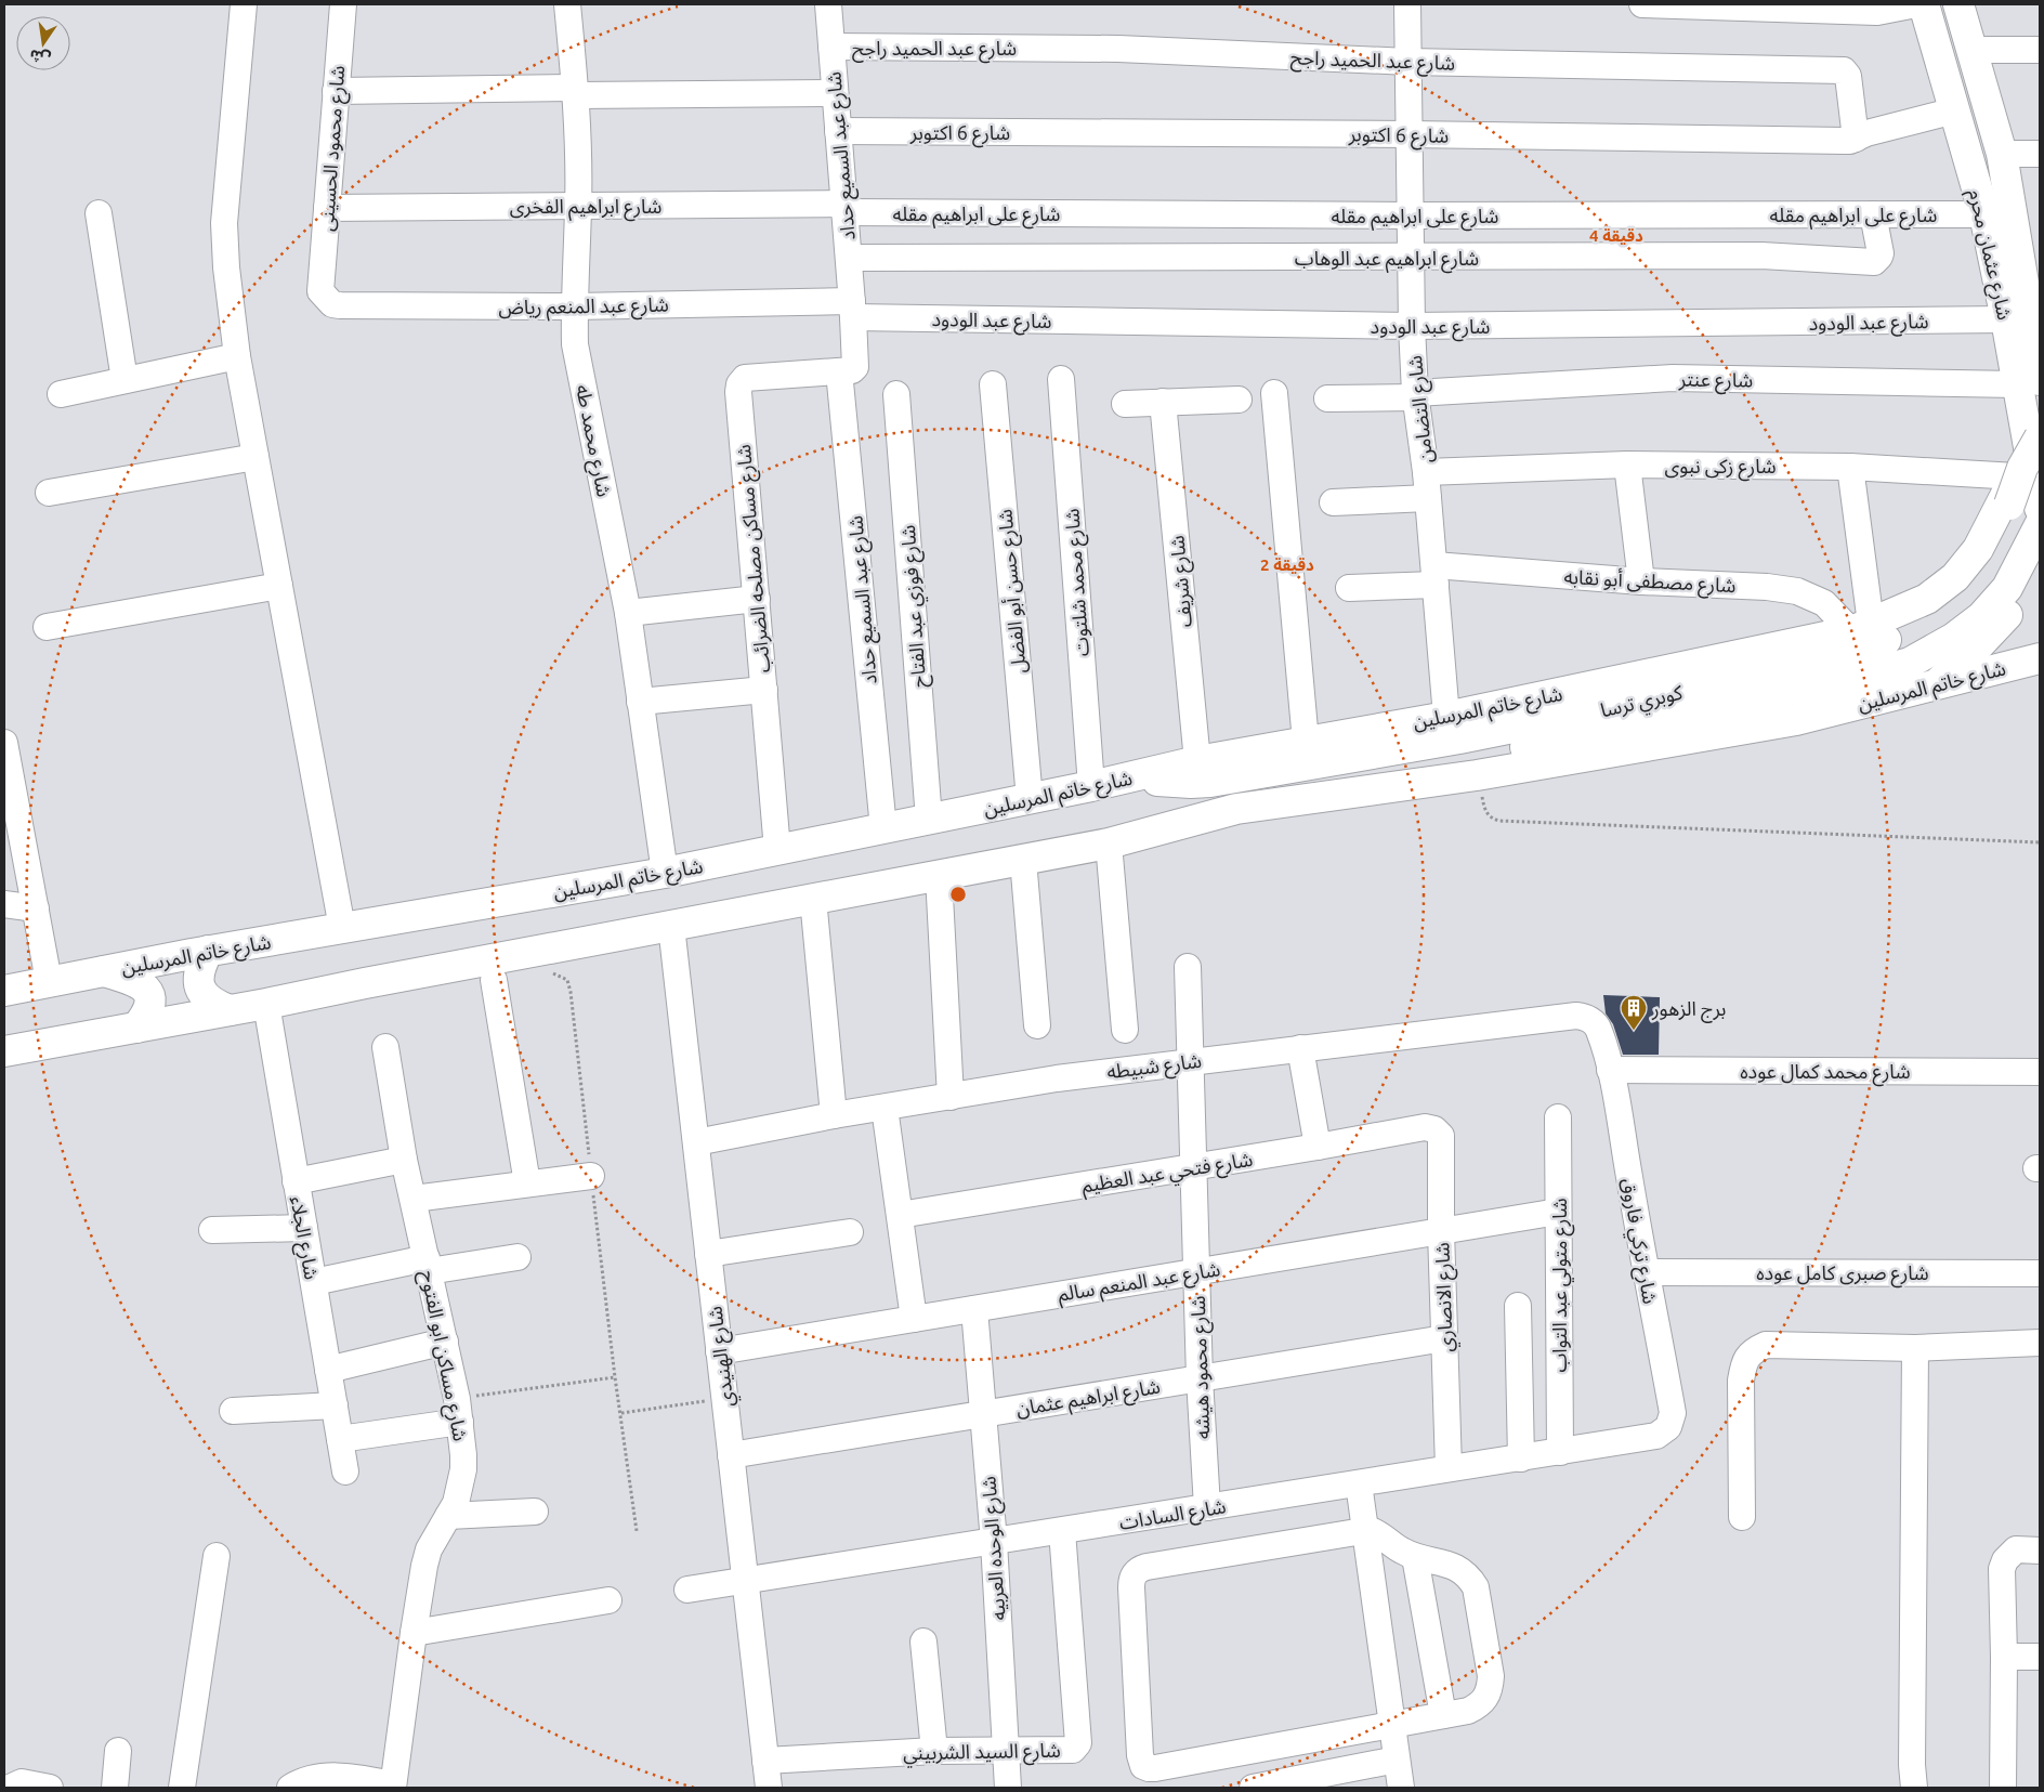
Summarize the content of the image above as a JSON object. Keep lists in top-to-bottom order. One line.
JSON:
{"streets":{"main road":["شارع عثمان محرم","شارع خاتم المرسلين","كوبري ترسا"],"street":["شارع عبد الحميد راجح","شارع 6 اكتوبر","شارع محمود الحسينى","شارع عبد السميع حداد","شارع ابراهيم الفخرى","شارع على ابراهيم مقله","شارع ابراهيم عبد الوهاب","شارع عبد المنعم رياض","شارع عبد الودود","شارع عنتر","شارع التضامن","شارع محمد طه","شارع زكى نبوى","شارع مساكن مصلحه الضرائب","شارع مصطفى أبو نقابه","شارع شريف","شارع محمد شلتوت","شارع حسن أبو الفضل","شارع فوزي عبد الفتاح","شارع شبيطه","شارع محمد كمال عوده","شارع فتحي عبد العظيم","شارع الجلاء","شارع تركي فاروق","شارع صبرى كامل عوده","شارع عبد المنعم سالم","شارع متولي عبد التواب","شارع الانصاري","شارع مساكن ابو الفتوح","شارع الهنيدي","شارع محمود هيشه","شارع ابراهيم عثمان","شارع السادات","شارع الوحده العربيه","شارع السيد الشربيني"]},"crossings":[["شارع عبد الحميد راجح","شارع 6 اكتوبر"],["شارع عبد الحميد راجح","شارع عبد السميع حداد"],["شارع عبد الحميد راجح","شارع التضامن"],["شارع 6 اكتوبر","شارع عبد السميع حداد"],["شارع 6 اكتوبر","شارع عثمان محرم"],["شارع 6 اكتوبر","شارع التضامن"],["شارع محمود الحسينى","شارع ابراهيم الفخرى"],["شارع محمود الحسينى","شارع عبد المنعم رياض"],["شارع عبد السميع حداد","شارع ابراهيم الفخرى"],["شارع عبد السميع حداد","شارع على ابراهيم مقله"],["شارع عبد السميع حداد","شارع ابراهيم عبد الوهاب"],["شارع عبد السميع حداد","شارع عبد المنعم رياض"],["شارع عبد السميع حداد","شارع عبد الودود"],["شارع عبد السميع حداد","شارع مساكن مصلحه الضرائب"],["شارع عبد السميع حداد","شارع خاتم المرسلين"],["شارع ابراهيم الفخرى","شارع على ابراهيم مقله"],["شارع ابراهيم الفخرى","شارع محمد طه"],["شارع على ابراهيم مقله","شارع عثمان محرم"],["شارع على ابراهيم مقله","شارع ابراهيم عبد الوهاب"],["شارع على ابراهيم مقله","شارع التضامن"],["شارع عثمان محرم","شارع عبد الودود"],["شارع عثمان محرم","شارع عنتر"],["شارع عثمان محرم","شارع زكى نبوى"],["شارع عثمان محرم","شارع خاتم المرسلين"],["شارع عثمان محرم","كوبري ترسا"],["شارع ابراهيم عبد الوهاب","شارع التضامن"],["شارع عبد المنعم رياض","شارع عبد الودود"],["شارع عبد المنعم رياض","شارع محمد طه"],["شارع عبد الودود","شارع التضامن"],["شارع عنتر","شارع التضامن"],["شارع التضامن","شارع زكى نبوى"],["شارع التضامن","شارع مصطفى أبو نقابه"],["شارع التضامن","شارع خاتم المرسلين"],["شارع محمد طه","شارع خاتم المرسلين"],["شارع زكى نبوى","شارع خاتم المرسلين"],["شارع زكى نبوى","كوبري ترسا"],["شارع مساكن مصلحه الضرائب","شارع خاتم المرسلين"],["شارع مصطفى أبو نقابه","شارع خاتم المرسلين"],["شارع مصطفى أبو نقابه","كوبري ترسا"],["شارع شريف","شارع خاتم المرسلين"],["شارع محمد شلتوت","شارع خاتم المرسلين"],["شارع حسن أبو الفضل","شارع خاتم المرسلين"],["شارع فوزي عبد الفتاح","شارع خاتم المرسلين"],["شارع خاتم المرسلين","كوبري ترسا"],["شارع خاتم المرسلين","شارع الجلاء"],["شارع خاتم المرسلين","شارع الهنيدي"],["شارع شبيطه","شارع تركي فاروق"],["شارع شبيطه","شارع الهنيدي"],["شارع شبيطه","شارع محمود هيشه"],["شارع محمد كمال عوده","شارع تركي فاروق"],["شارع فتحي عبد العظيم","شارع الانصاري"],["شارع فتحي عبد العظيم","شارع محمود هيشه"],["شارع تركي فاروق","شارع صبرى كامل عوده"],["شارع تركي فاروق","شارع السادات"],["شارع عبد المنعم سالم","شارع متولي عبد التواب"],["شارع عبد المنعم سالم","شارع الانصاري"],["شارع عبد المنعم سالم","شارع الهنيدي"],["شارع عبد المنعم سالم","شارع محمود هيشه"],["شارع عبد المنعم سالم","شارع الوحده العربيه"],["شارع متولي عبد التواب","شارع السادات"],["شارع الانصاري","شارع ابراهيم عثمان"],["شارع الانصاري","شارع السادات"],["شارع الهنيدي","شارع ابراهيم عثمان"],["شارع الهنيدي","شارع السادات"],["شارع الهنيدي","شارع السيد الشربيني"],["شارع محمود هيشه","شارع ابراهيم عثمان"],["شارع محمود هيشه","شارع السادات"],["شارع ابراهيم عثمان","شارع الوحده العربيه"],["شارع السادات","شارع الوحده العربيه"],["شارع السادات","شارع السيد الشربيني"],["شارع الوحده العربيه","شارع السيد الشربيني"]],"places":{"building":["برج الزهور"]},"north":"bottom","rings":["4 دقيقة","2 دقيقة"]}
